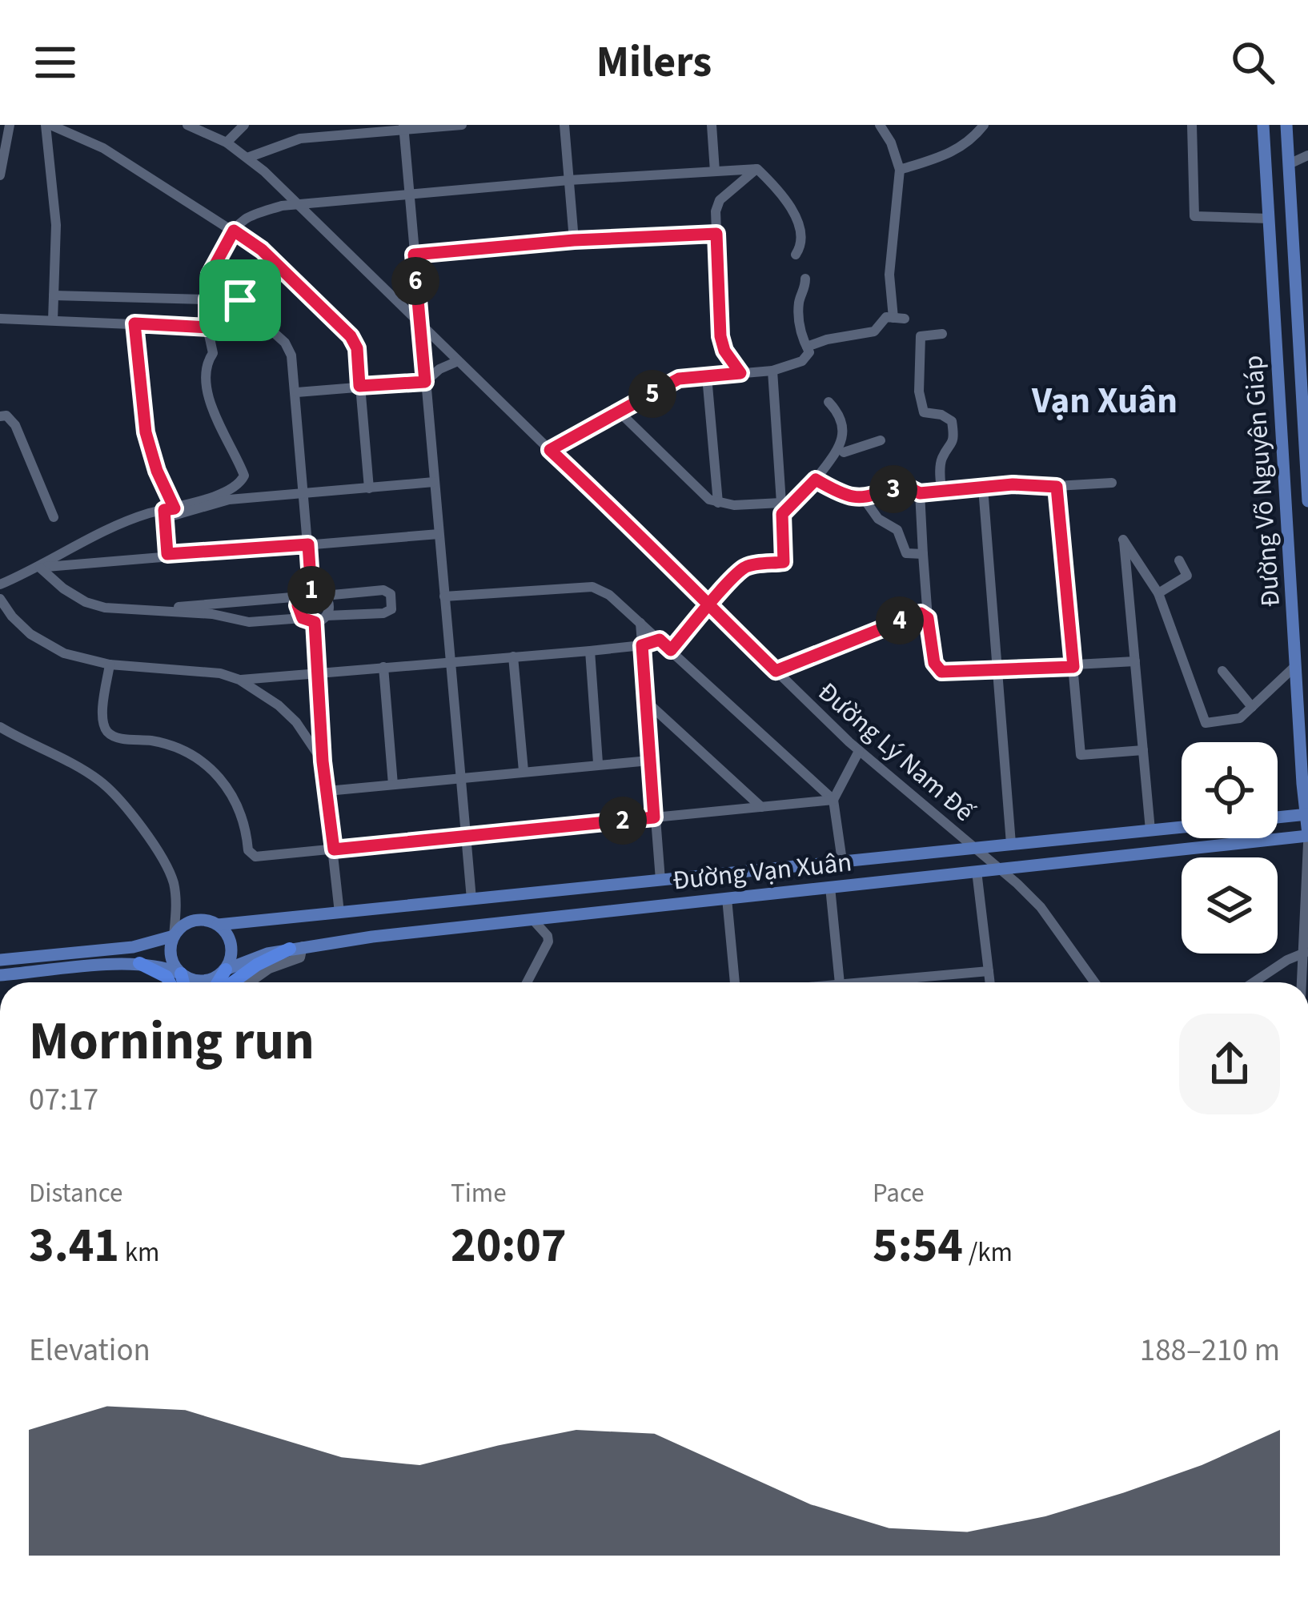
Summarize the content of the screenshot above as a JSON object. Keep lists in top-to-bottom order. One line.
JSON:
{"streets":{"main road":["Đường Võ Nguyên Giáp","Đường Vạn Xuân"],"street":["Đường Lý Nam Đế"]},"crossings":[["Đường Võ Nguyên Giáp","Đường Vạn Xuân"],["Đường Lý Nam Đế","Đường Vạn Xuân"]],"districts":["Vạn Xuân"],"page":{"header":"Milers","pins":["6","5","3","1","4","2"],"heading":["Morning run","07:17"],"stats":[["Distance","3.41 km"],["Time","20:07"],["Pace","5:54 /km"]],"chart":["Elevation","188–210 m"]}}
